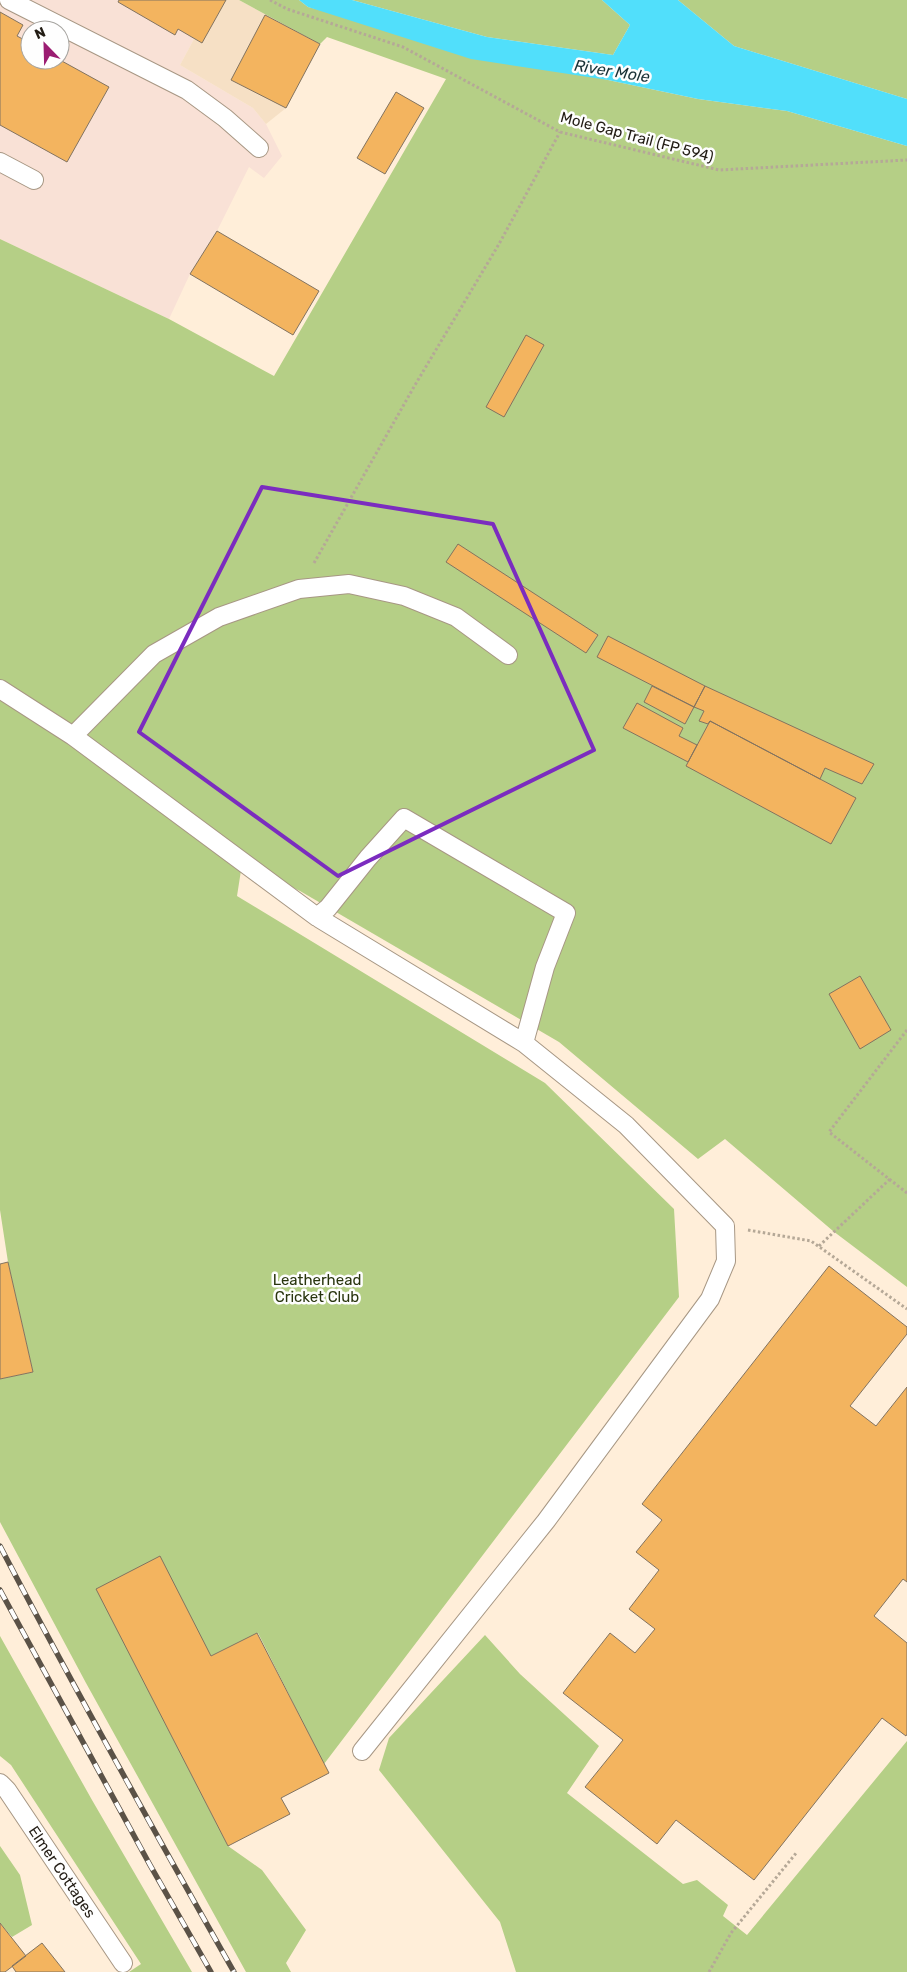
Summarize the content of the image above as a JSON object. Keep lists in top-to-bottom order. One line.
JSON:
{"streets":{"lane":["Elmer Cottages"],"path":["Mole Gap Trail (FP 594)"]},"water":["River Mole"],"parks":["Leatherhead Cricket Club"],"north":"top left"}
